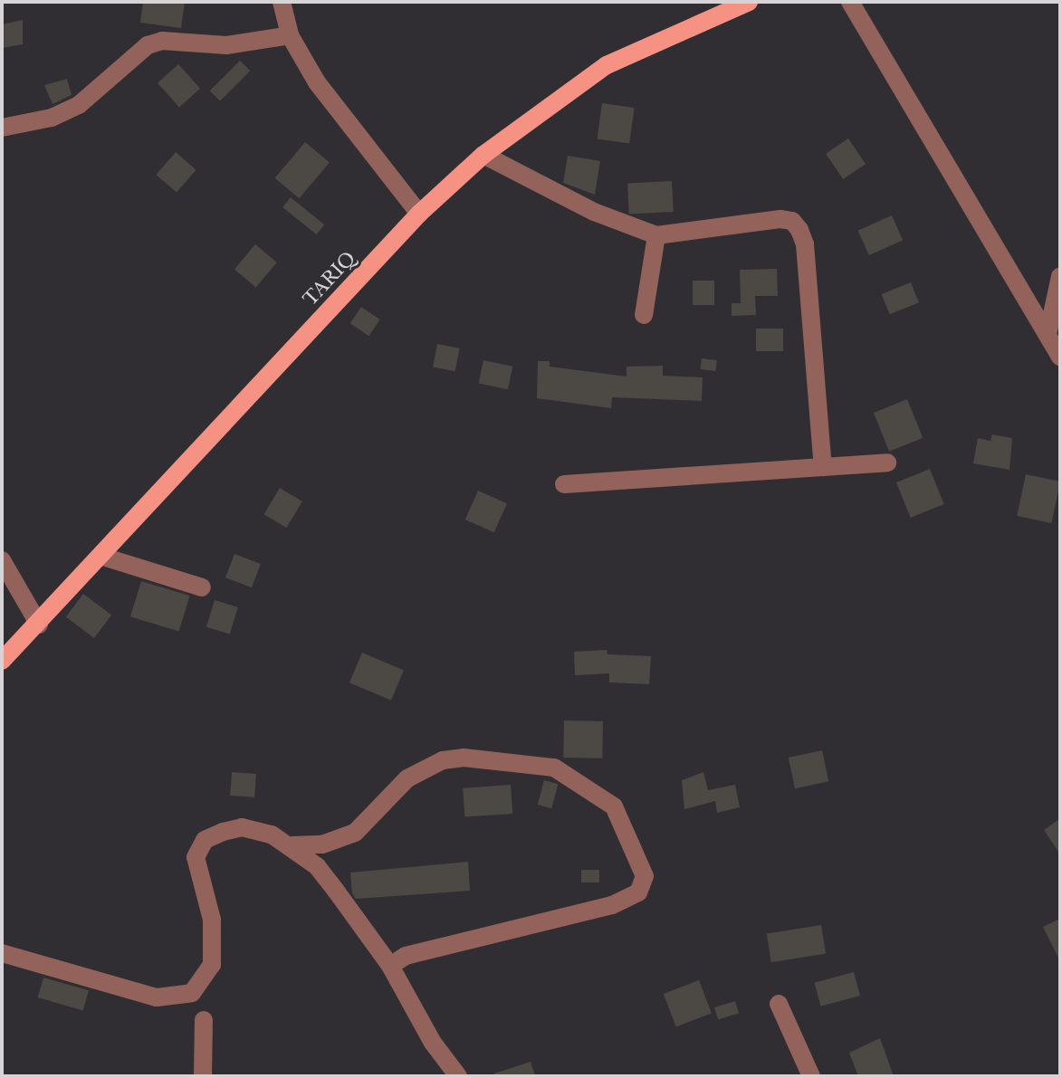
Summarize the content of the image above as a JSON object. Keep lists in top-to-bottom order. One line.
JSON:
{"streets":{"main road":["TARIQ"]}}
